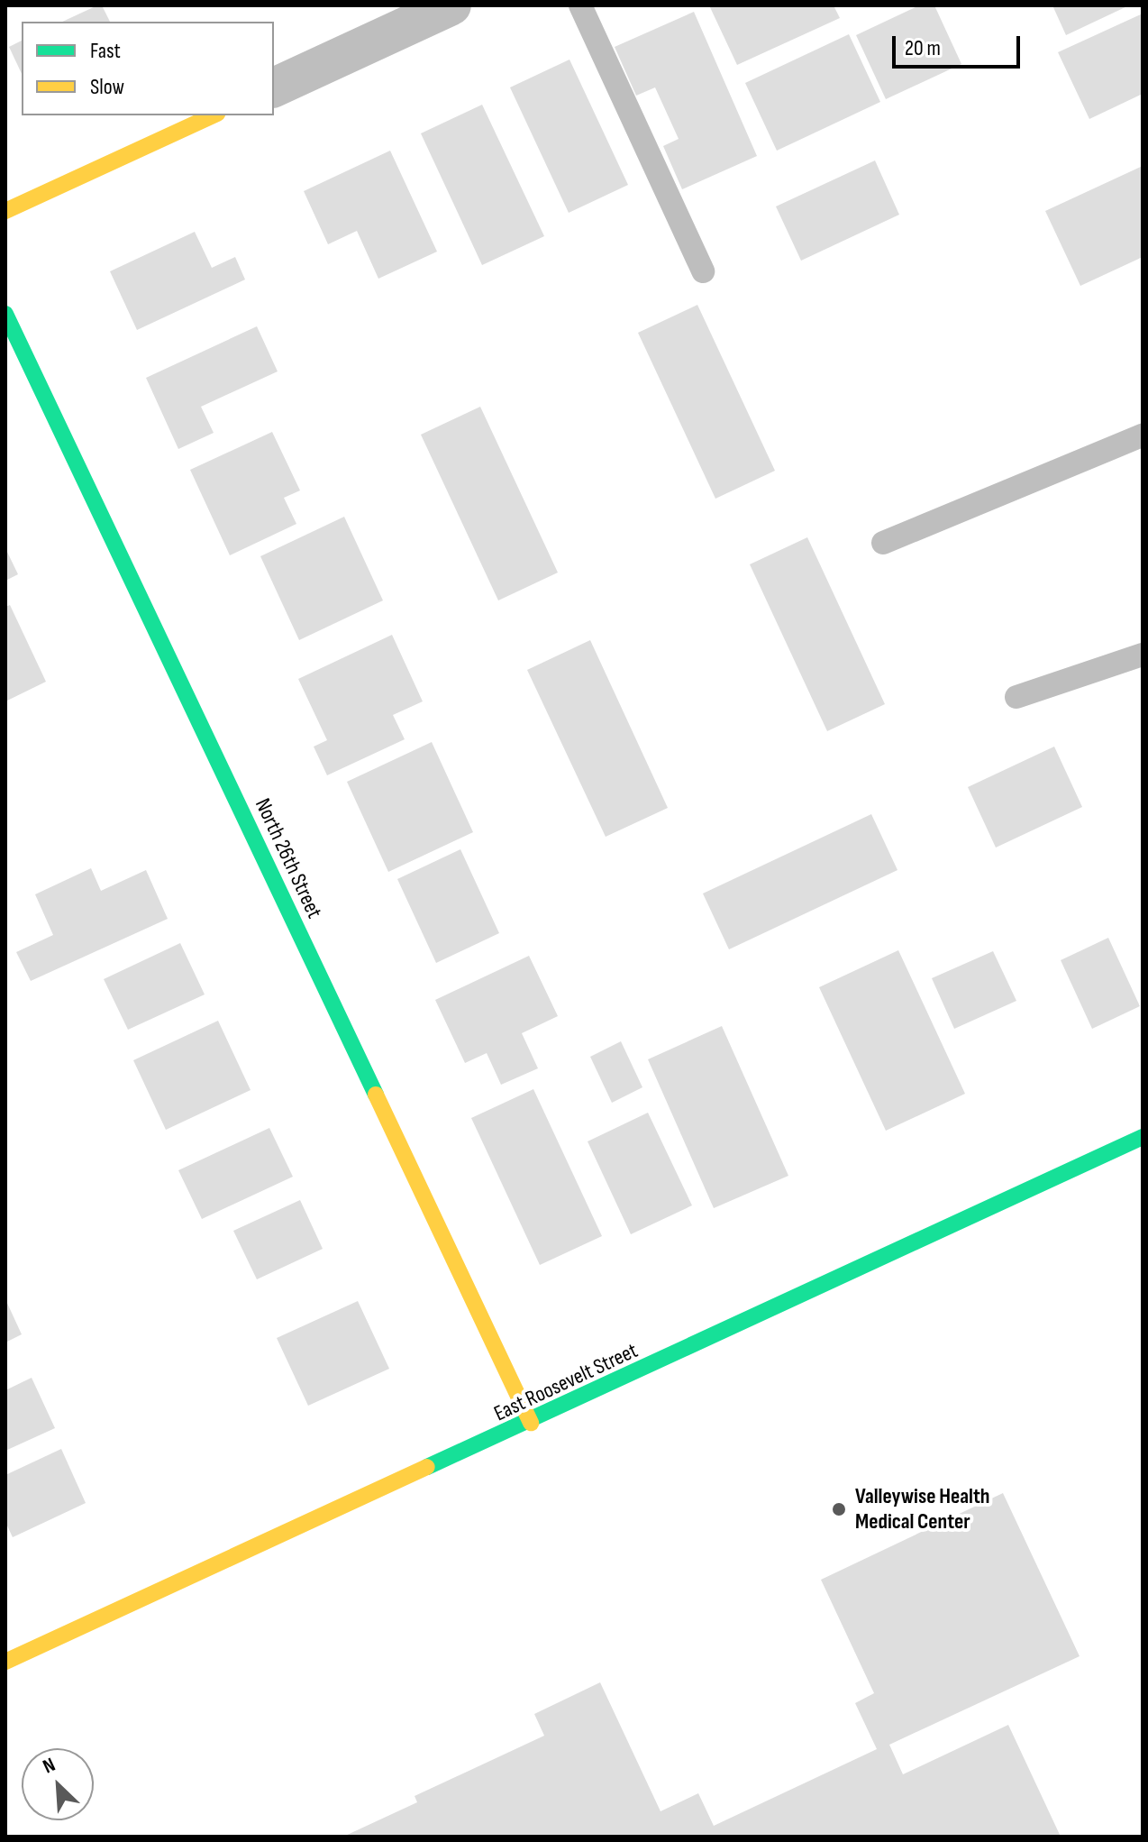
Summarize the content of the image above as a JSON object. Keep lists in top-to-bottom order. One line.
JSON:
{"streets":{"street":["North 26th Street","East Roosevelt Street"]},"crossings":[["North 26th Street","East Roosevelt Street"]],"places":["Valleywise Health Medical Center"],"legend":["Fast","Slow"],"scale_bar":"20 m","north":"top left"}
